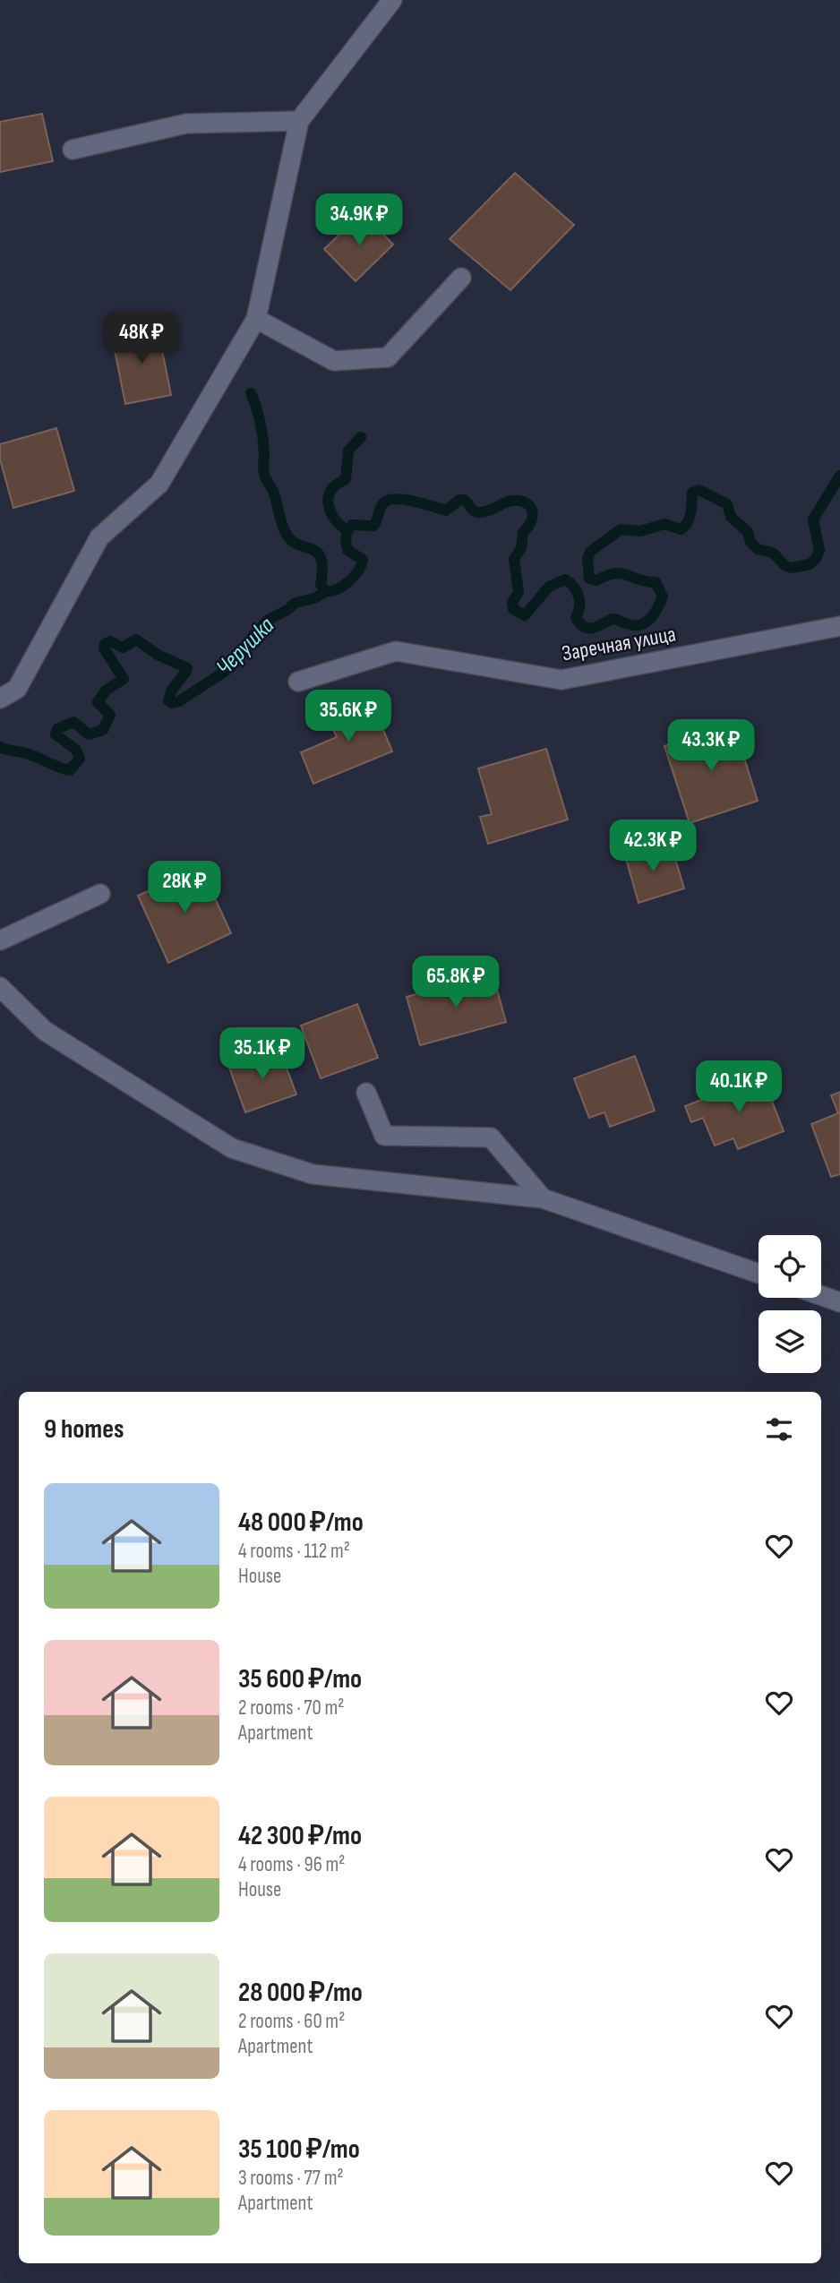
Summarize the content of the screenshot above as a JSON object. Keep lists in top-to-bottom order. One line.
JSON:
{"streets":{"lane":["Заречная улица"]},"water":["Черушка"],"page":{"price":["34.9K ₽","48K ₽","35.6K ₽","43.3K ₽","42.3K ₽","28K ₽","65.8K ₽","35.1K ₽","40.1K ₽"],"heading":"9 homes","list":[{"name":"48 000 ₽/mo","note":"4 rooms · 112 m² · House"},{"name":"35 600 ₽/mo","note":"2 rooms · 70 m² · Apartment"},{"name":"42 300 ₽/mo","note":"4 rooms · 96 m² · House"},{"name":"28 000 ₽/mo","note":"2 rooms · 60 m² · Apartment"},{"name":"35 100 ₽/mo","note":"3 rooms · 77 m² · Apartment"}]}}
